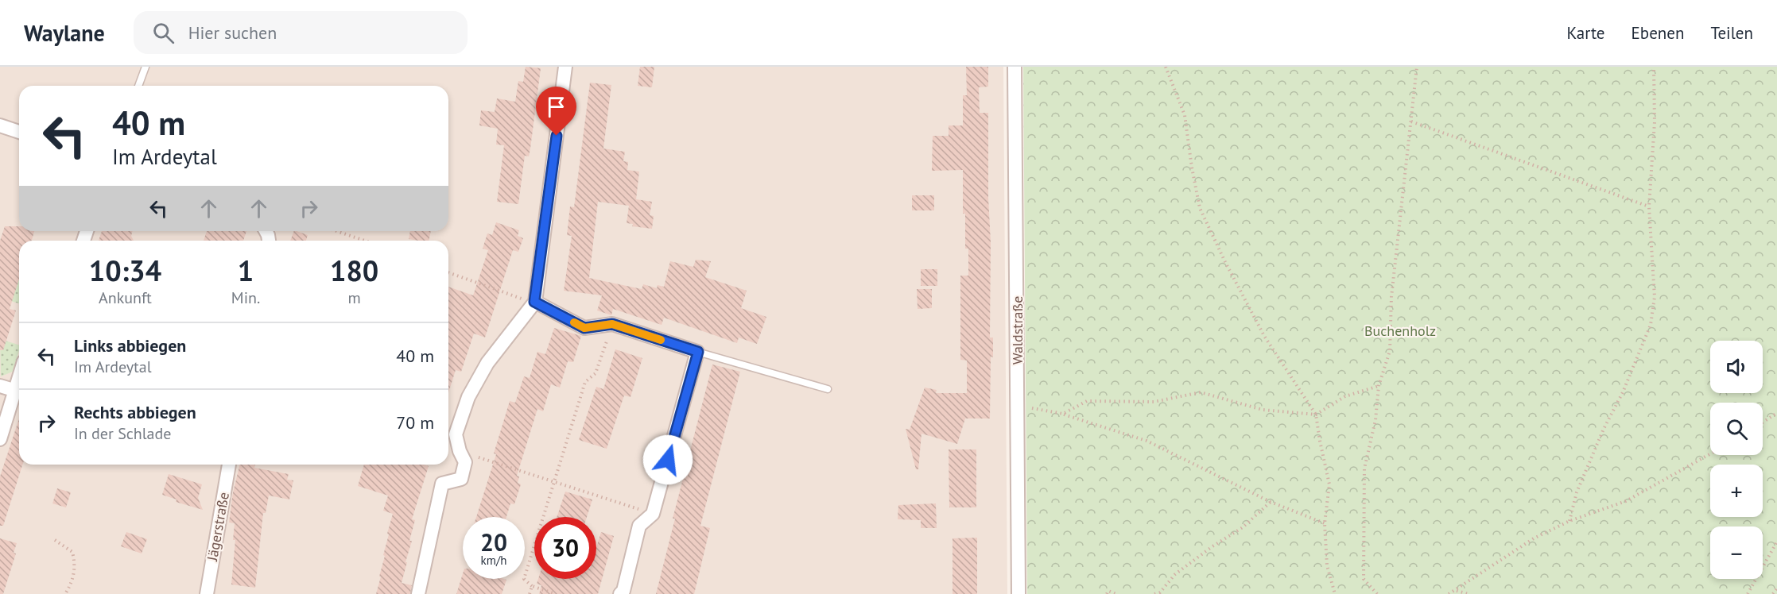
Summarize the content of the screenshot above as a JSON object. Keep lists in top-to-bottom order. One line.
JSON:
{"streets":{"street":["Waldstraße","Jägerstraße"]},"parks":["Buchenholz"],"page":{"header":"Waylane","search":"Hier suchen","nav":["Karte","Ebenen","Teilen"],"turn":["40 m","Im Ardeytal"],"eta":["10:34","Ankunft","1","Min.","180","m"],"list":[{"name":"Links abbiegen","note":"Im Ardeytal","value":"40 m"},{"name":"Rechts abbiegen","note":"In der Schlade","value":"70 m"}],"map_buttons":["+","−"],"speed":"20 km/h","limit":"30"}}
